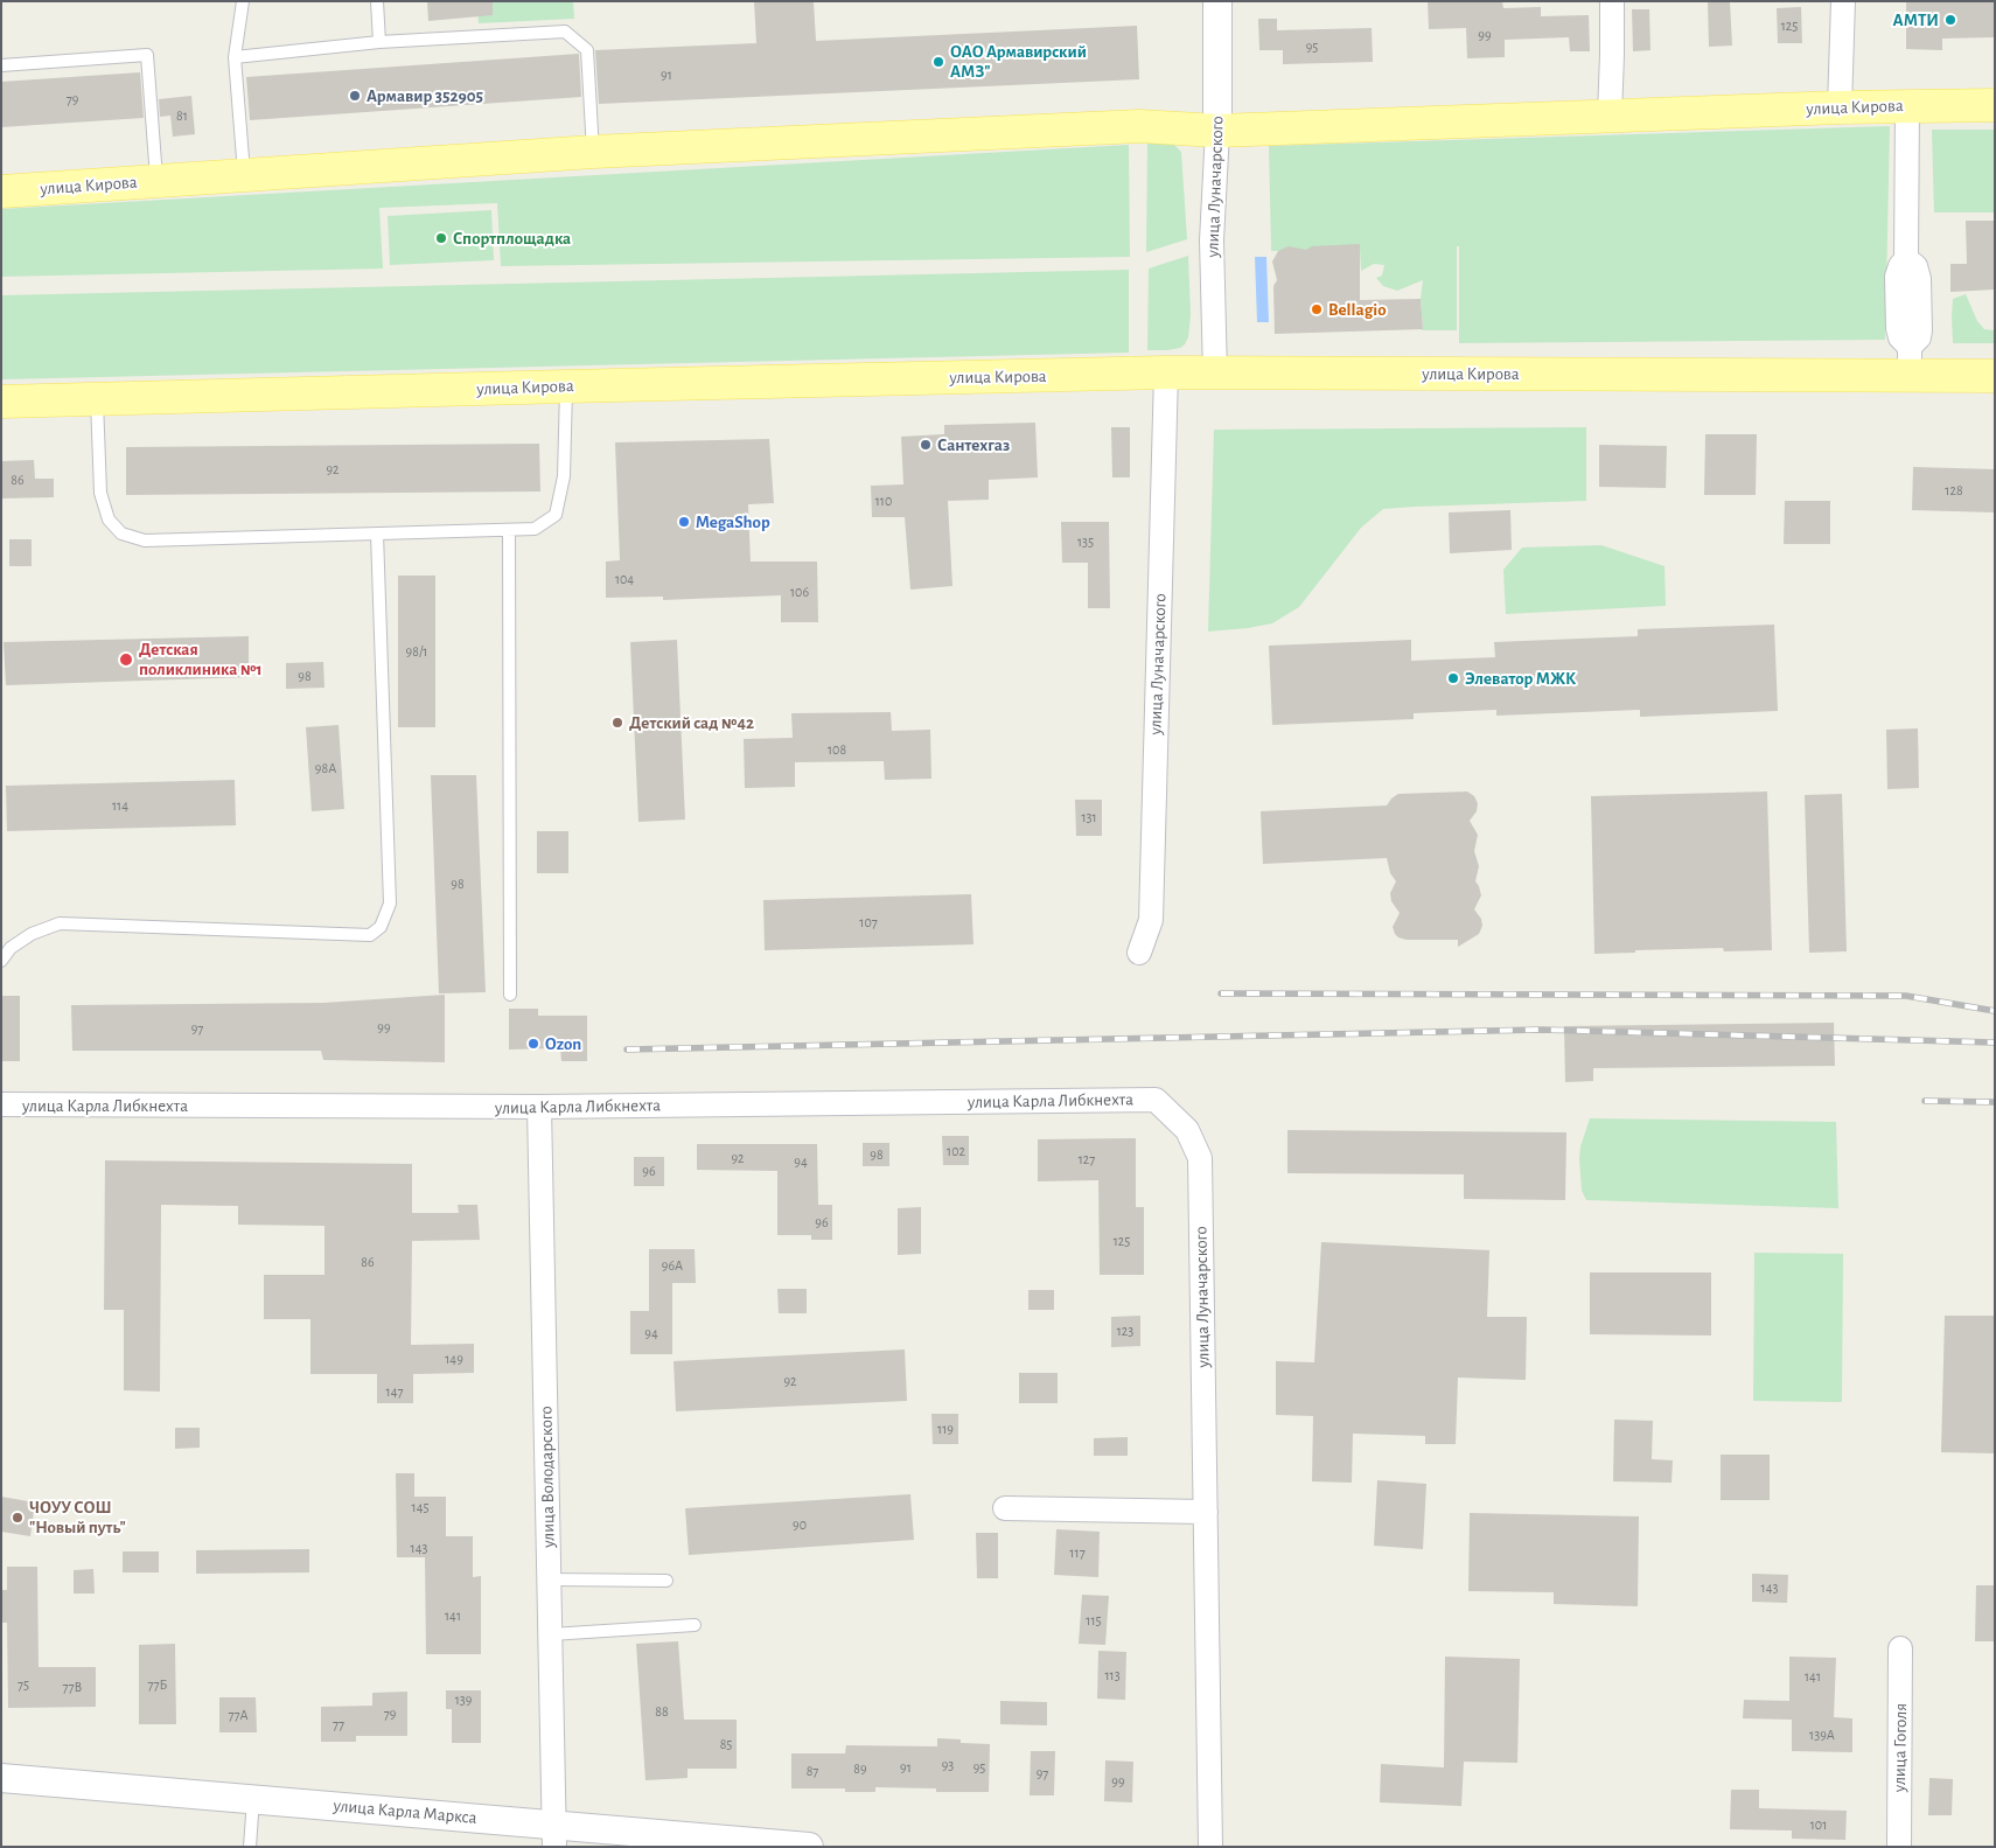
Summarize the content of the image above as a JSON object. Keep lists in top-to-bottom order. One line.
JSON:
{"streets":{"main road":["улица Кирова"],"street":["улица Луначарского","улица Карла Либкнехта","улица Володарского","улица Гоголя","улица Карла Маркса"]},"crossings":[["улица Кирова","улица Луначарского"],["улица Луначарского","улица Карла Либкнехта"],["улица Карла Либкнехта","улица Володарского"],["улица Володарского","улица Карла Маркса"]],"places":["АМТИ","ОАО Армавирский АМЗ\"","Армавир 352905","Спортплощадка","Bellagio","Сантехгаз","MegaShop","Детская поликлиника №1","Элеватор МЖК","Детский сад №42","Ozon","ЧОУУ СОШ \"Новый путь\""],"house_numbers":["125","99","95","91","79","81","92","86","128","110","135","104","106","98/1","98","108","98А","114","131","98","107","99","97","102","98","92","127","94","96","96","125","86","96А","123","94","149","92","147","119","145","90","143","117","143","141","115","113","141","75","77Б","77В","139","88","79","77А","77","139А","85","93","91","95","89","87","97","99","101"]}
